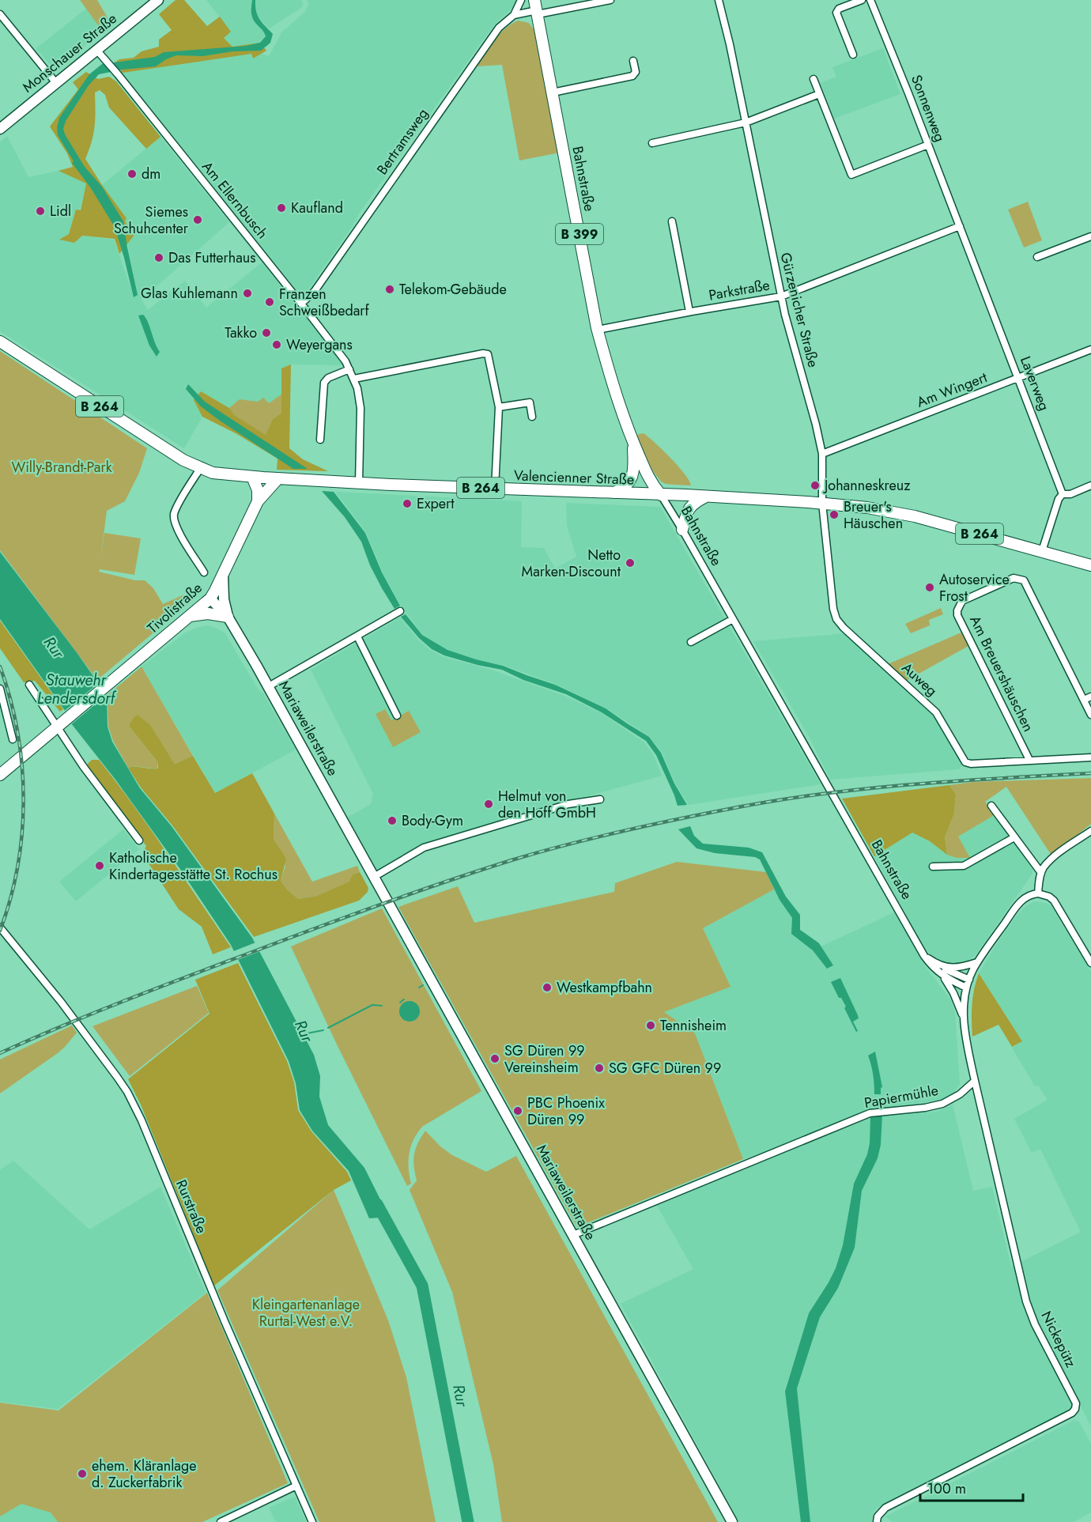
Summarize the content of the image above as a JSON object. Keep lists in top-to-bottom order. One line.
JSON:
{"streets":{"main road":["Monschauer Straße","Bahnstraße","B 399","B 264","Valencienner Straße","Tivolistraße","Mariaweilerstraße"],"street":["Sonnenweg","Bertramsweg","Am Ellernbusch","Parkstraße","Gürzenicher Straße","Laverweg","Am Wingert","Am Breuershäuschen","Auweg","Papiermühle","Rurstraße","Nickepütz"]},"crossings":[["Monschauer Straße","Am Ellernbusch"],["Sonnenweg","Parkstraße"],["Sonnenweg","Laverweg"],["Bertramsweg","Bahnstraße"],["Bertramsweg","Am Ellernbusch"],["Bahnstraße","Parkstraße"],["Bahnstraße","Valencienner Straße"],["Am Ellernbusch","Valencienner Straße"],["Parkstraße","Gürzenicher Straße"],["Parkstraße","Laverweg"],["Gürzenicher Straße","Am Wingert"],["Gürzenicher Straße","Valencienner Straße"],["Gürzenicher Straße","Auweg"],["Laverweg","Am Wingert"],["Valencienner Straße","Tivolistraße"],["Valencienner Straße","Auweg"],["Tivolistraße","Mariaweilerstraße"],["Am Breuershäuschen","Auweg"],["Mariaweilerstraße","Papiermühle"],["Papiermühle","Nickepütz"]],"water":["Rur","Stauwehr Lendersdorf"],"parks":["Willy-Brandt-Park","Kleingartenanlage Rurtal-West e.V."],"places":["dm","Kaufland","Lidl","Siemes Schuhcenter","Das Futterhaus","Telekom-Gebäude","Glas Kuhlemann","Franzen Schweißbedarf","Takko","Weyergans","Johanneskreuz","Expert","Breuer's Häuschen","Netto Marken-Discount","Autoservice Frost","Helmut von den Hoff GmbH","Body-Gym","Katholische Kindertagesstätte St. Rochus","Westkampfbahn","Tennisheim","SG Düren 99 Vereinsheim","SG GFC Düren 99","PBC Phoenix Düren 99","ehem. Kläranlage d. Zuckerfabrik"],"scale_bar":"100 m"}
